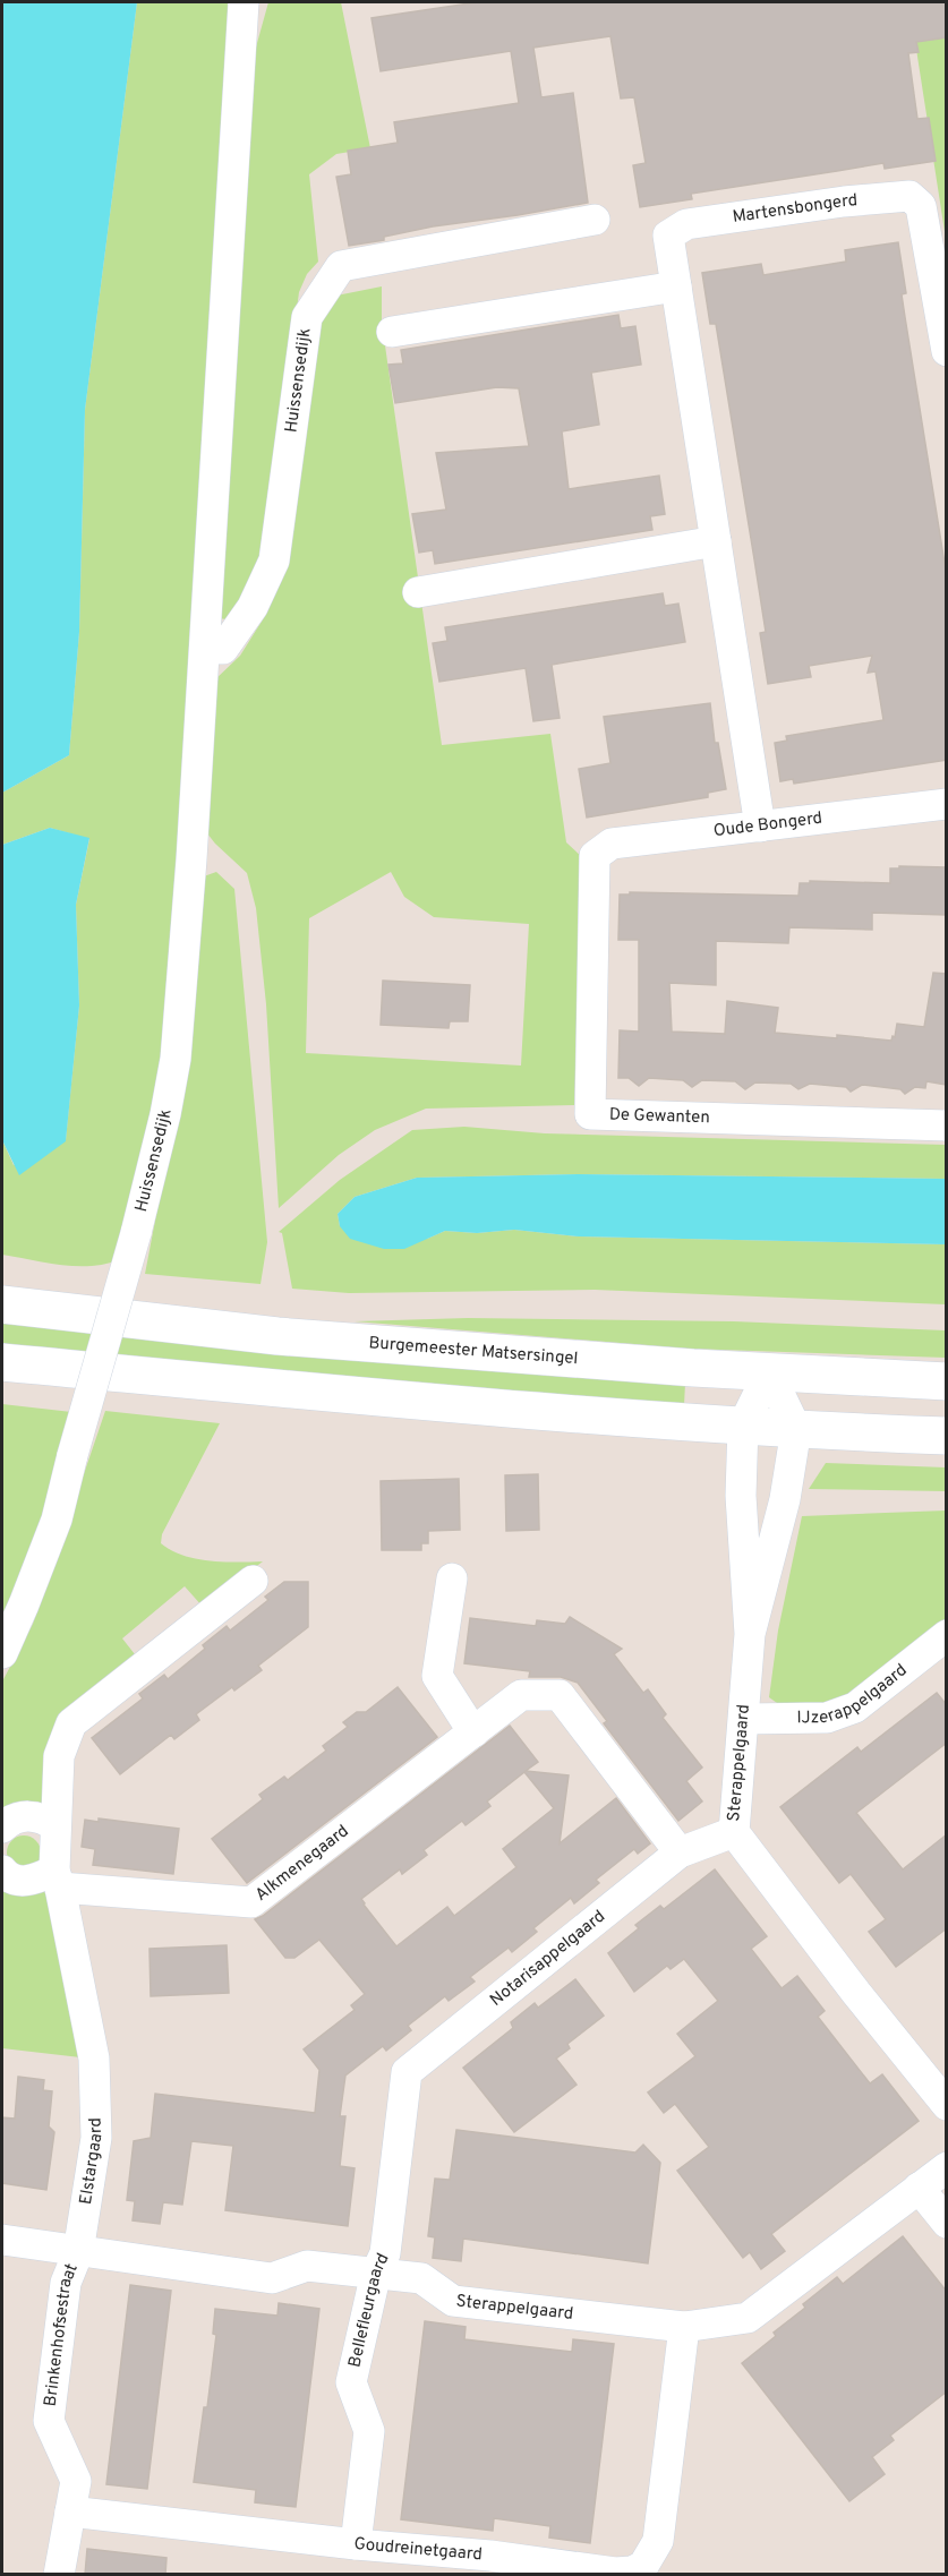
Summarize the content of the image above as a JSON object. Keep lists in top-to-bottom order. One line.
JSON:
{"streets":{"main road":["Burgemeester Matsersingel"],"street":["Martensbongerd","Huissensedijk","Oude Bongerd","De Gewanten","IJzerappelgaard","Sterappelgaard","Alkmenegaard","Notarisappelgaard","Elstargaard","Bellefleurgaard","Brinkenhofsestraat","Goudreinetgaard"]},"crossings":[["Martensbongerd","Oude Bongerd"],["Oude Bongerd","De Gewanten"],["Burgemeester Matsersingel","Sterappelgaard"],["IJzerappelgaard","Sterappelgaard"],["Sterappelgaard","Notarisappelgaard"],["Sterappelgaard","Elstargaard"],["Sterappelgaard","Bellefleurgaard"],["Sterappelgaard","Brinkenhofsestraat"],["Sterappelgaard","Goudreinetgaard"],["Alkmenegaard","Notarisappelgaard"],["Alkmenegaard","Elstargaard"],["Notarisappelgaard","Bellefleurgaard"],["Elstargaard","Brinkenhofsestraat"],["Bellefleurgaard","Goudreinetgaard"],["Brinkenhofsestraat","Goudreinetgaard"]]}
